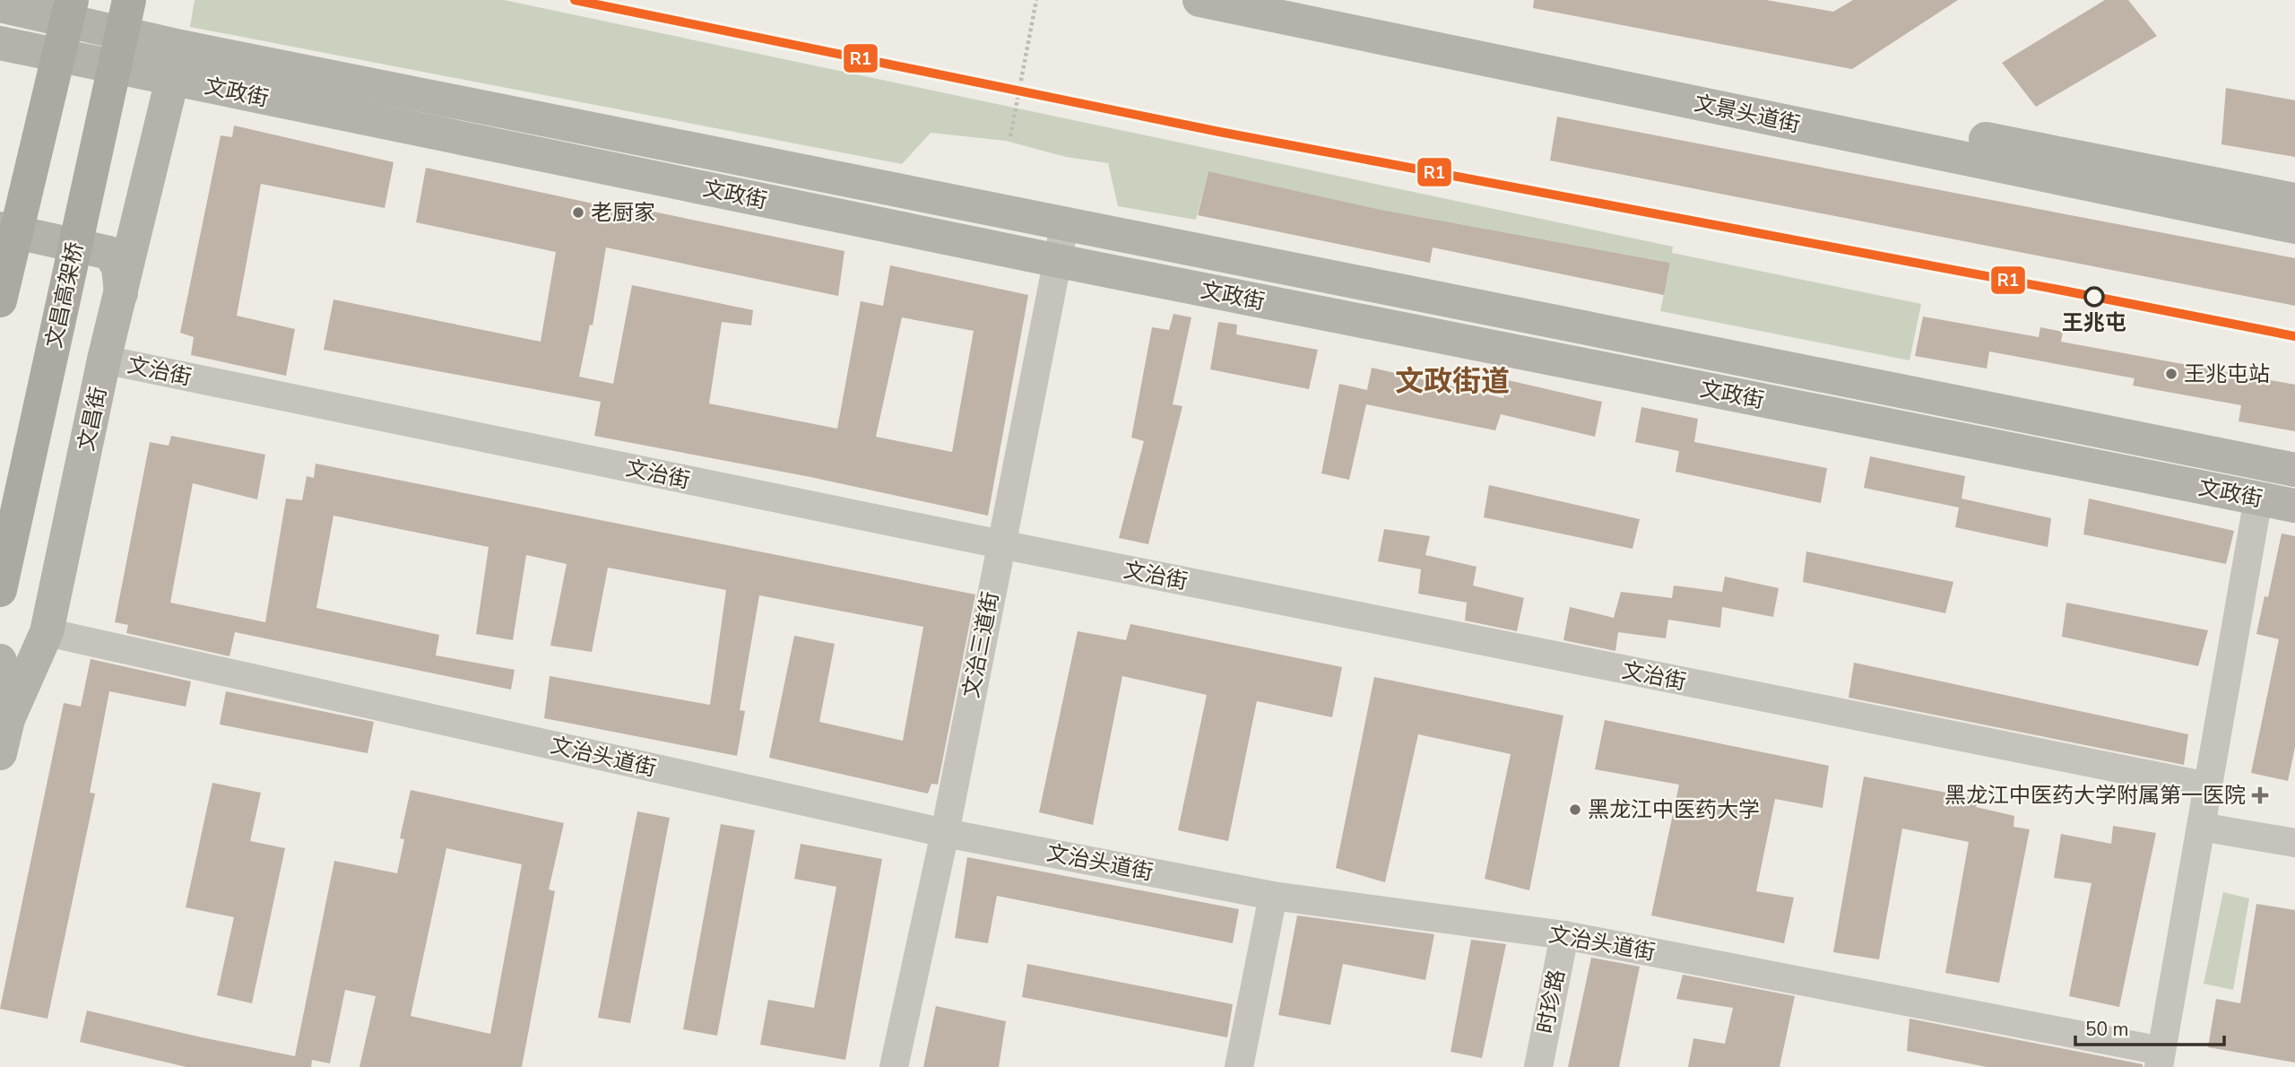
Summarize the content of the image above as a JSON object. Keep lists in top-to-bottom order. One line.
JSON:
{"streets":{"highway":["文昌高架桥"],"main road":["文政街","文景头道街","文昌街"],"street":["文治街","文治三道街","文治头道街","时珍路"]},"crossings":[["文政街","文昌街"],["文政街","文治三道街"],["文治街","文昌街"],["文治街","文治三道街"],["文昌街","文治头道街"],["文治三道街","文治头道街"],["文治头道街","时珍路"]],"districts":["文政街道"],"places":{"other":["老厨家","王兆屯","王兆屯站","黑龙江中医药大学"],"health":["黑龙江中医药大学附属第一医院"]},"lines":["transit line R1"],"scale_bar":"50 m"}
